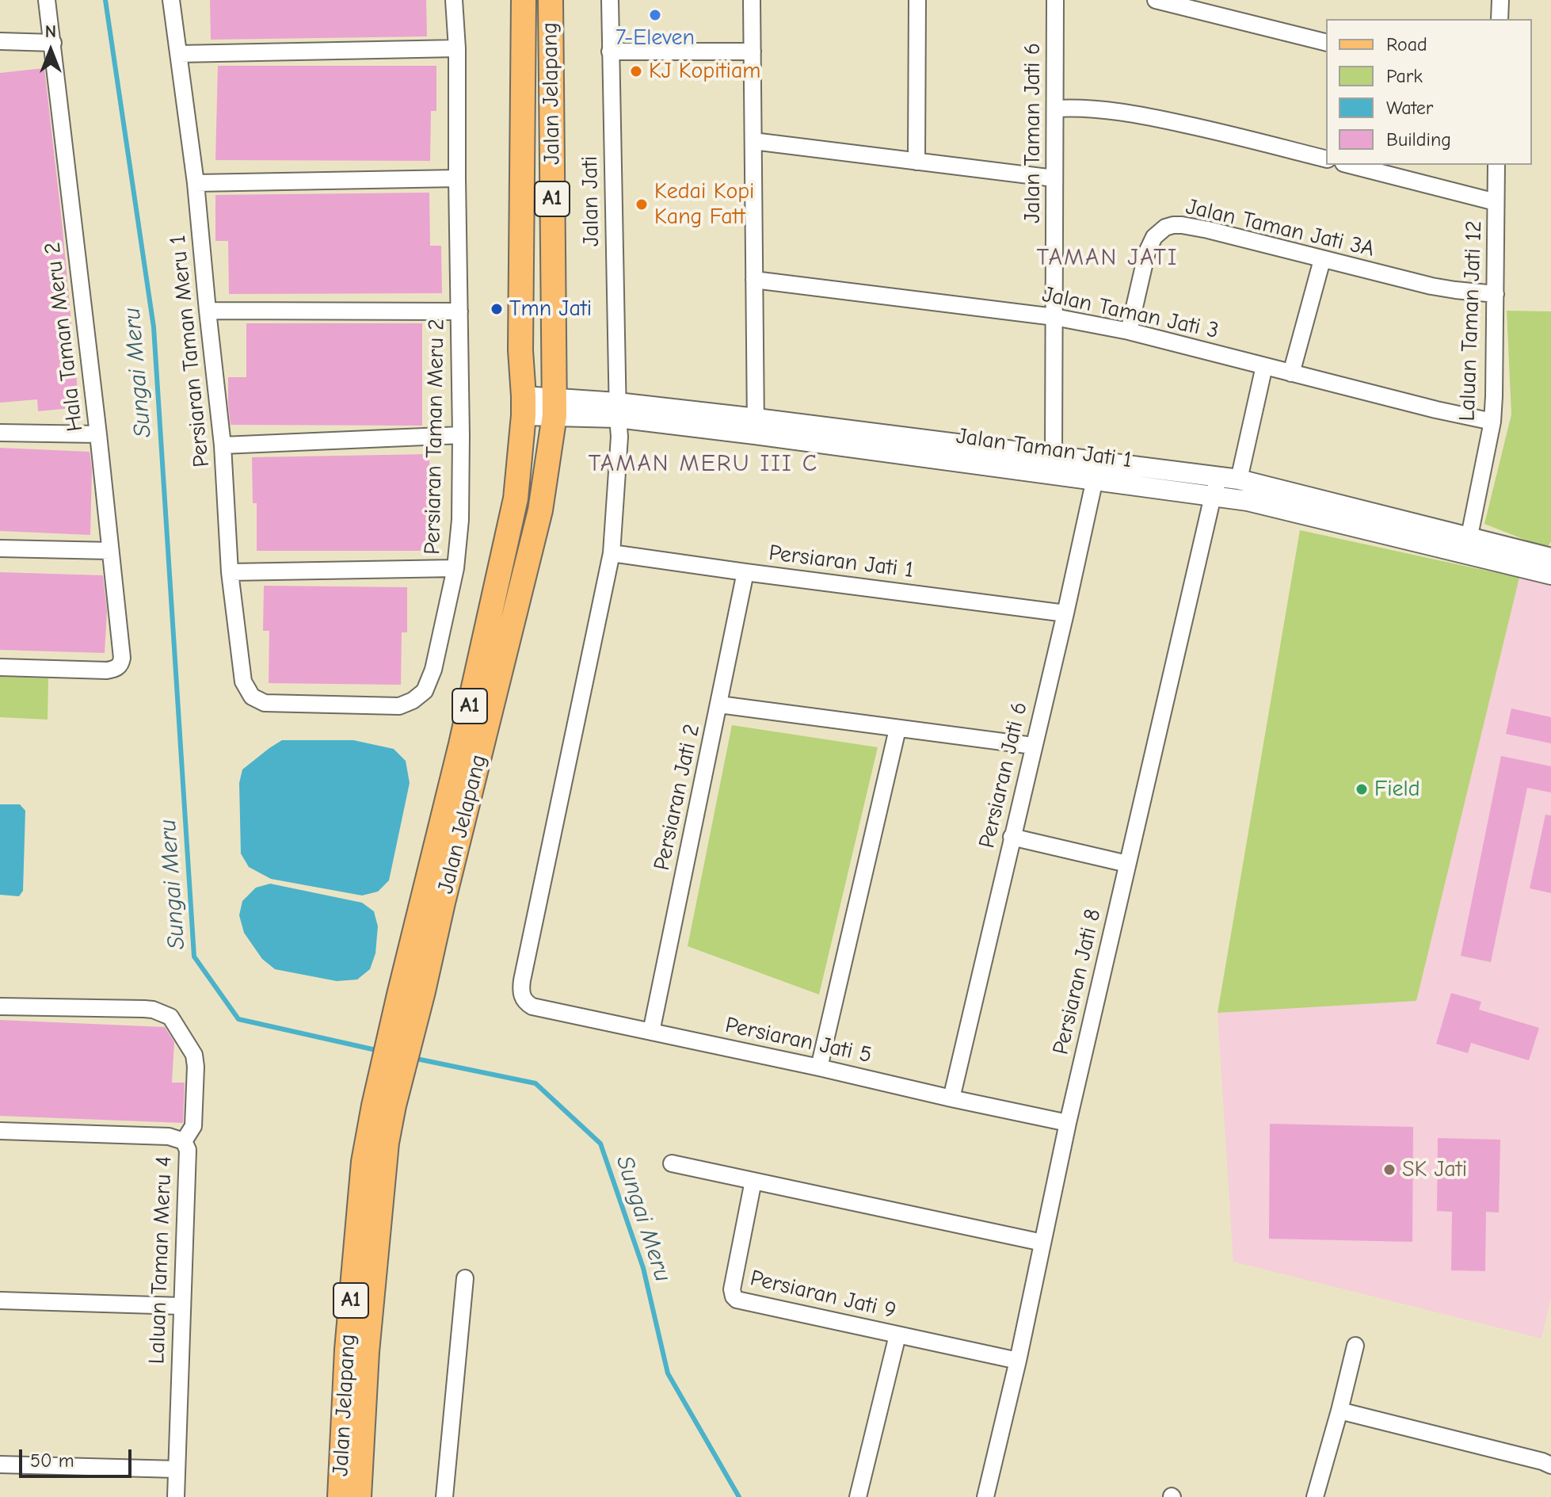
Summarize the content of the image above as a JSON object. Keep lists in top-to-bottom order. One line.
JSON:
{"streets":{"main road":["Jalan Jelapang","A1"],"street":["Jalan Taman Jati 6","Jalan Jati","Jalan Taman Jati 3A","Jalan Taman Jati 3","Laluan Taman Jati 12","Hala Taman Meru 2","Persiaran Taman Meru 1","Persiaran Taman Meru 2","Jalan Taman Jati 1","Persiaran Jati 1","Persiaran Jati 6","Persiaran Jati 2","Persiaran Jati 8","Persiaran Jati 5","Laluan Taman Meru 4","Persiaran Jati 9"]},"crossings":[["Jalan Jelapang","Jalan Taman Jati 1"],["Jalan Taman Jati 6","Jalan Taman Jati 3"],["Jalan Taman Jati 6","Jalan Taman Jati 1"],["Jalan Jati","Jalan Taman Jati 1"],["Jalan Jati","Persiaran Jati 1"],["Jalan Jati","Persiaran Jati 5"],["Jalan Taman Jati 3A","Jalan Taman Jati 3"],["Jalan Taman Jati 3A","Laluan Taman Jati 12"],["Jalan Taman Jati 3","Laluan Taman Jati 12"],["Laluan Taman Jati 12","Jalan Taman Jati 1"],["Persiaran Taman Meru 1","Persiaran Taman Meru 2"],["Jalan Taman Jati 1","Persiaran Jati 6"],["Jalan Taman Jati 1","Persiaran Jati 8"],["Persiaran Jati 1","Persiaran Jati 6"],["Persiaran Jati 1","Persiaran Jati 2"],["Persiaran Jati 6","Persiaran Jati 5"],["Persiaran Jati 2","Persiaran Jati 5"],["Persiaran Jati 8","Persiaran Jati 5"],["Persiaran Jati 8","Persiaran Jati 9"]],"districts":["TAMAN JATI","TAMAN MERU III C"],"water":["Sungai Meru"],"places":["7-Eleven","KJ Kopitiam","Kedai Kopi Kang Fatt","Tmn Jati","Field","SK Jati"],"legend":["Road","Park","Water","Building"],"scale_bar":"50 m","north":"top"}
